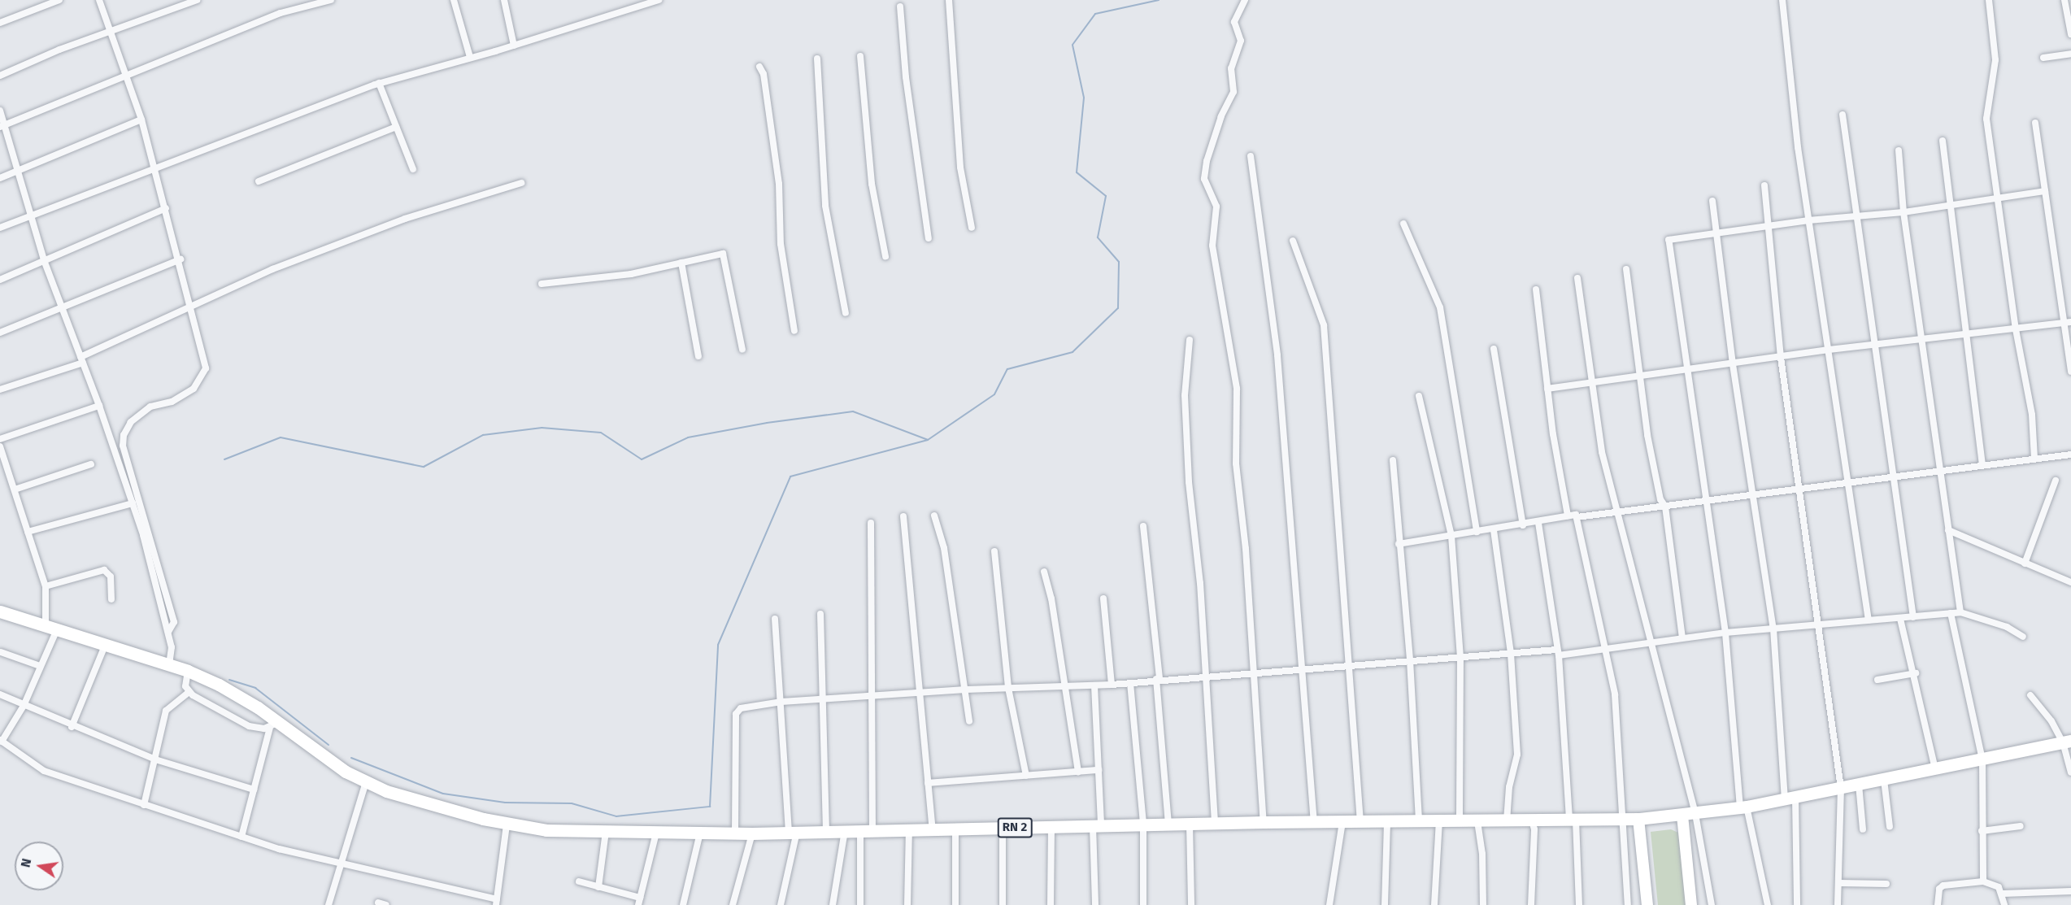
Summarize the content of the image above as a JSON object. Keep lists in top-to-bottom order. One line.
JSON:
{"streets":{"highway":["RN 2"]},"north":"left"}
